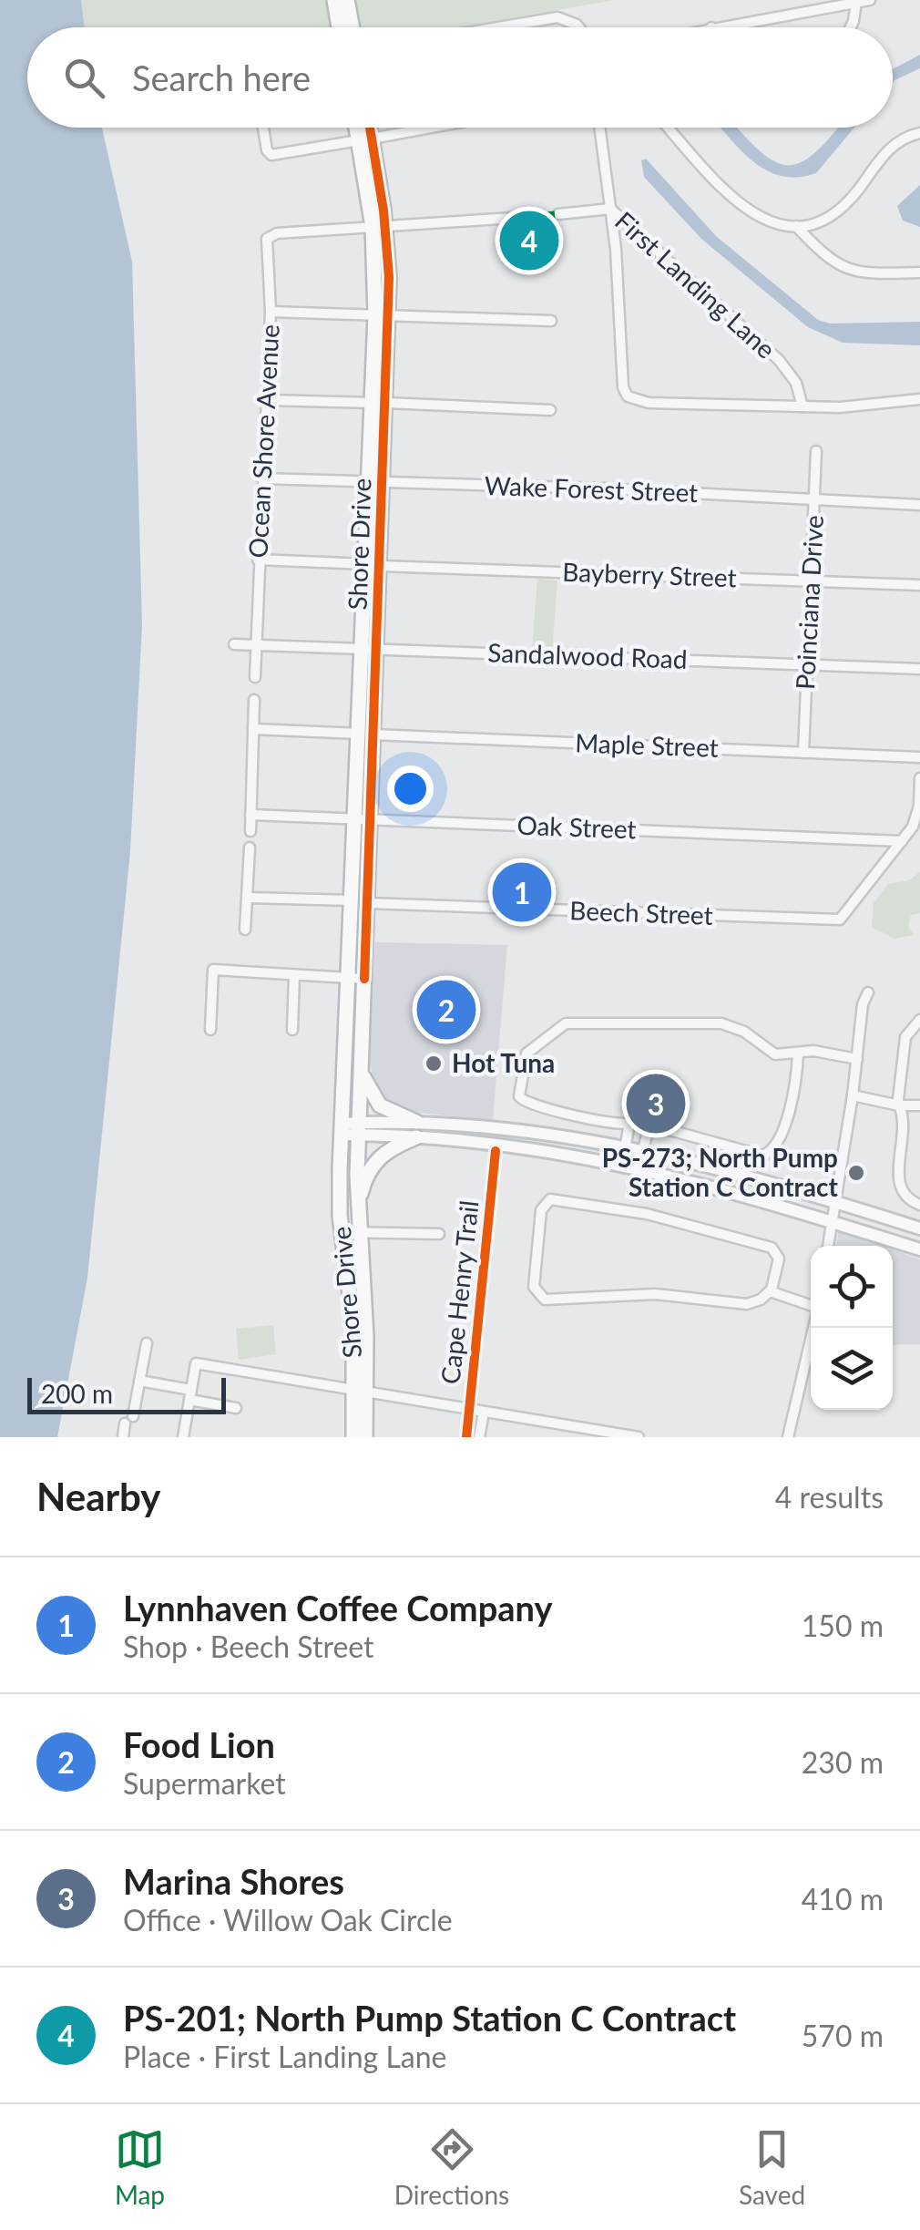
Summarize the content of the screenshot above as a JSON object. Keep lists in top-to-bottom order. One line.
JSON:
{"streets":{"highway":["Shore Drive"],"street":["First Landing Lane","Ocean Shore Avenue","Wake Forest Street","Bayberry Street","Poinciana Drive","Sandalwood Road","Maple Street","Oak Street","Beech Street"],"cycle path":["Cape Henry Trail"]},"crossings":[["Ocean Shore Avenue","Wake Forest Street"],["Ocean Shore Avenue","Shore Drive"],["Ocean Shore Avenue","Bayberry Street"],["Ocean Shore Avenue","Sandalwood Road"],["Wake Forest Street","Shore Drive"],["Wake Forest Street","Poinciana Drive"],["Shore Drive","Bayberry Street"],["Shore Drive","Sandalwood Road"],["Shore Drive","Maple Street"],["Shore Drive","Oak Street"],["Shore Drive","Beech Street"],["Bayberry Street","Poinciana Drive"],["Poinciana Drive","Sandalwood Road"],["Poinciana Drive","Maple Street"],["Oak Street","Beech Street"]],"places":["Hot Tuna","PS-273; North Pump Station C Contract"],"scale_bar":"200 m","page":{"search":"Search here","pins":["4","1","2","3"],"scale":"200 m","heading":["Nearby","4 results"],"list":[{"mark":"1","name":"Lynnhaven Coffee Company","note":"Shop · Beech Street","value":"150 m"},{"mark":"2","name":"Food Lion","note":"Supermarket","value":"230 m"},{"mark":"3","name":"Marina Shores","note":"Office · Willow Oak Circle","value":"410 m"},{"mark":"4","name":"PS-201; North Pump Station C Contract","note":"Place · First Landing Lane","value":"570 m"}],"nav":["Map","Directions","Saved"]}}
